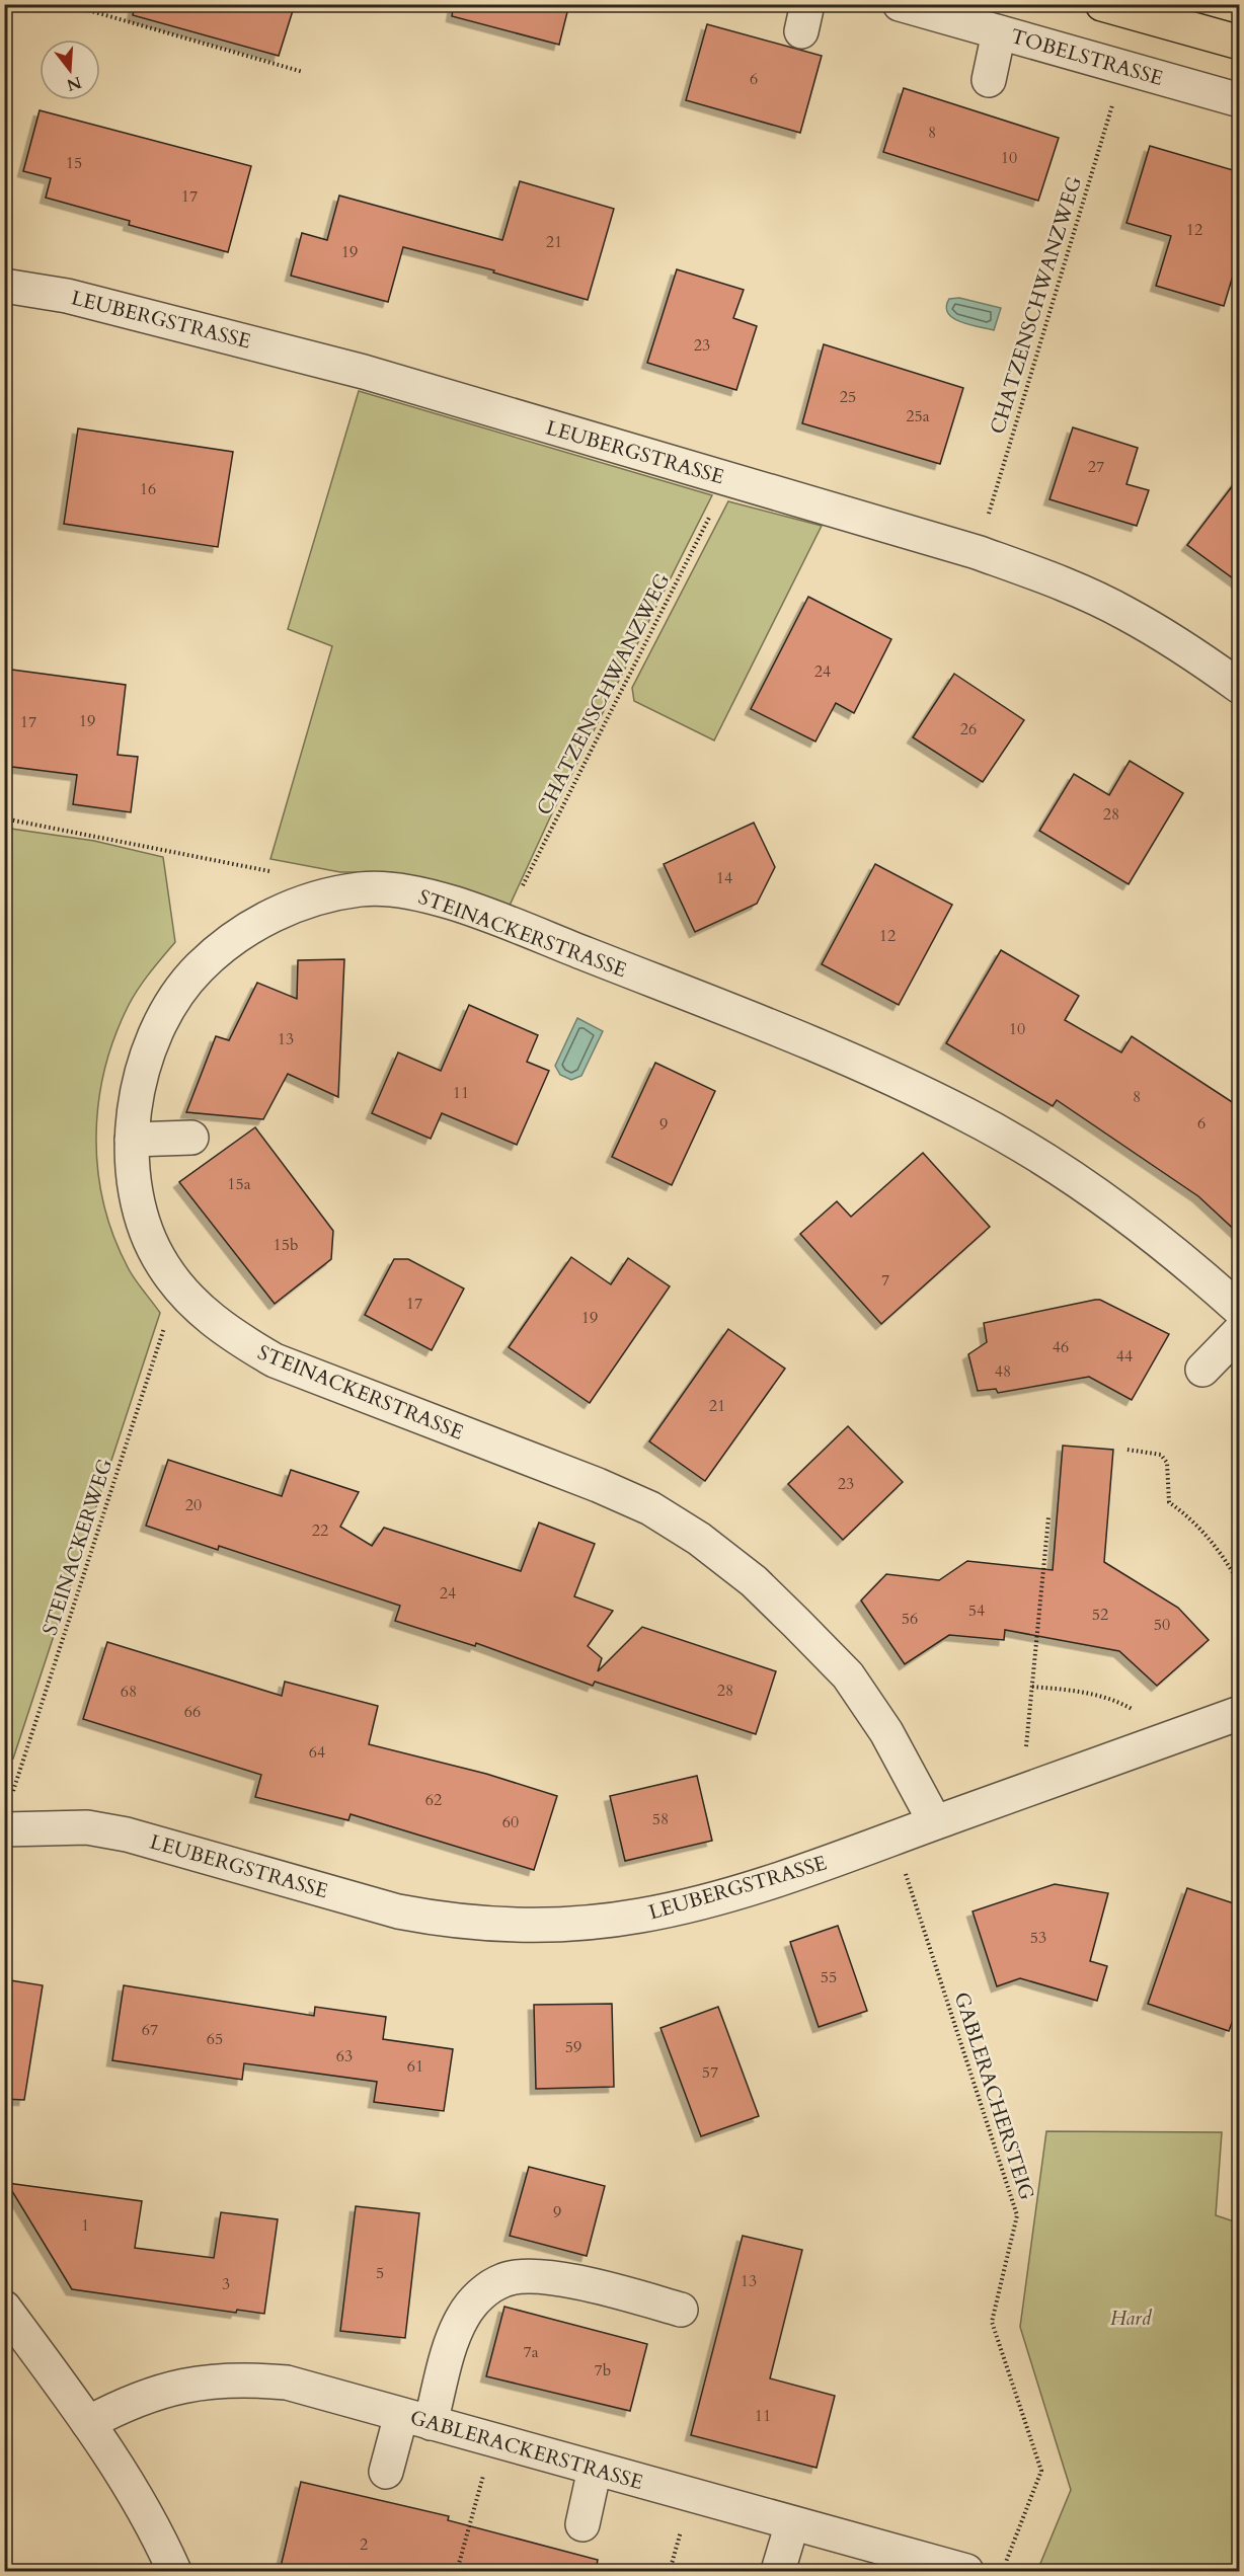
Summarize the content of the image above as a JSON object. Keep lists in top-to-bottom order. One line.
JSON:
{"streets":{"street":["TOBELSTRASSE","LEUBERGSTRASSE","STEINACKERSTRASSE","GABLERACKERSTRASSE"],"path":["CHATZENSCHWANZWEG","STEINACKERWEG","GABLERACHERSTEIG"]},"crossings":[["TOBELSTRASSE","CHATZENSCHWANZWEG"],["CHATZENSCHWANZWEG","LEUBERGSTRASSE"],["CHATZENSCHWANZWEG","STEINACKERSTRASSE"],["LEUBERGSTRASSE","STEINACKERSTRASSE"],["LEUBERGSTRASSE","GABLERACHERSTEIG"],["STEINACKERSTRASSE","STEINACKERWEG"]],"parks":["Hard"],"house_numbers":["6","8","10","15","17","12","21","19","23","25","25a","27","16","24","19","17","26","28","14","12","10","13","11","8","6","9","15a","15b","7","17","19","46","44","48","21","23","20","22","24","54","52","56","50","28","68","66","64","62","58","60","53","55","67","65","59","63","61","57","9","1","5","13","3","7a","7b","11","2"],"north":"bottom"}
